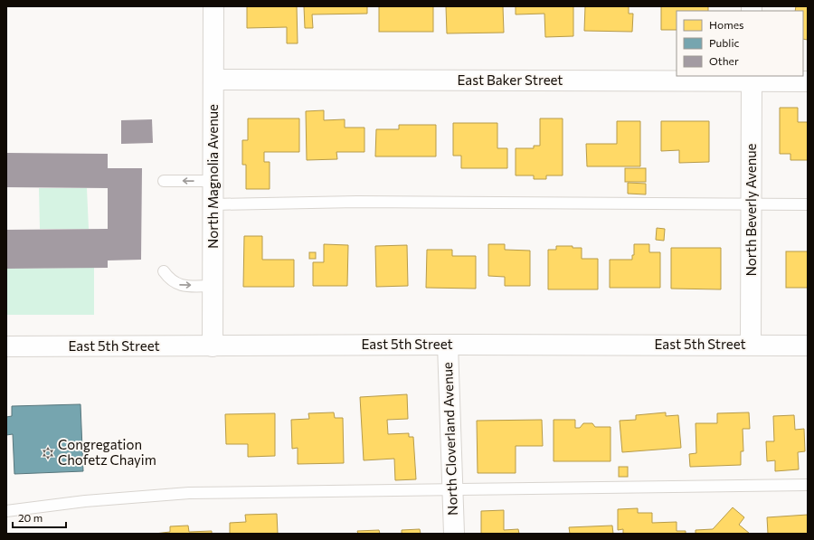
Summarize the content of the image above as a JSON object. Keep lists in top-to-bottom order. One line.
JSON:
{"streets":{"street":["East Baker Street","North Magnolia Avenue","North Beverly Avenue","East 5th Street","North Cloverland Avenue"]},"crossings":[["East Baker Street","North Magnolia Avenue"],["East Baker Street","North Beverly Avenue"],["North Magnolia Avenue","East 5th Street"],["North Beverly Avenue","East 5th Street"],["East 5th Street","North Cloverland Avenue"]],"places":{"synagogue":["Congregation Chofetz Chayim"]},"legend":["Homes","Public","Other"],"scale_bar":"20 m"}
